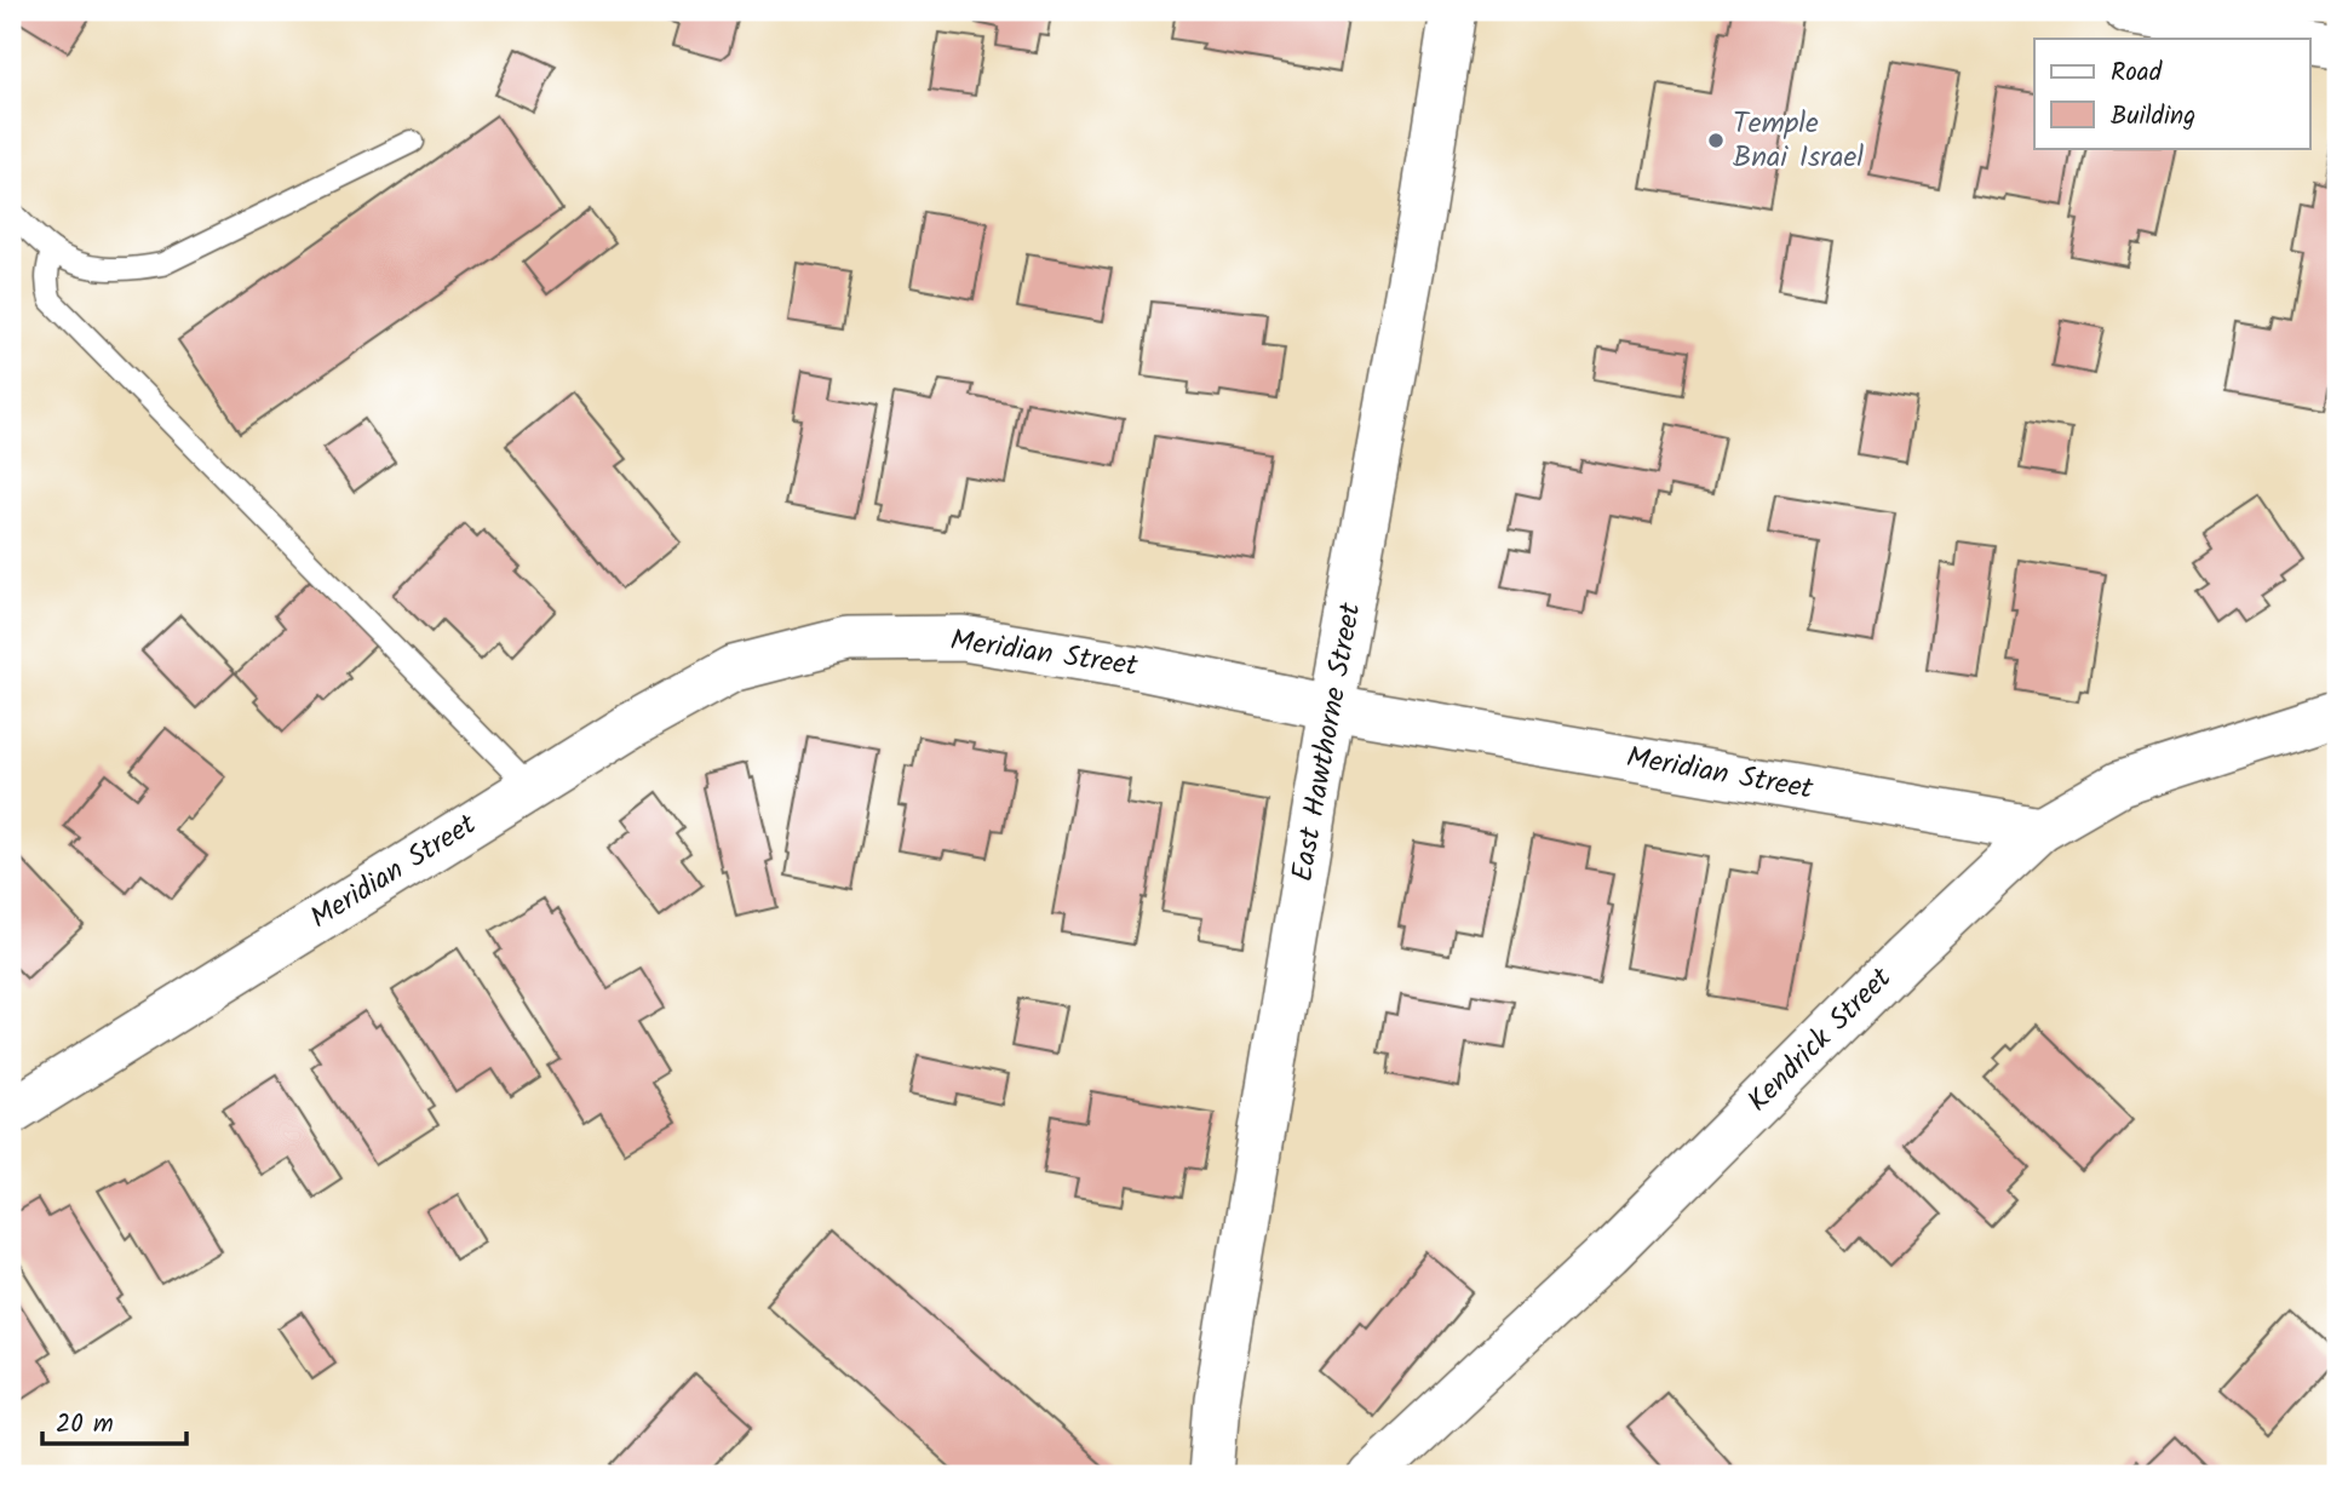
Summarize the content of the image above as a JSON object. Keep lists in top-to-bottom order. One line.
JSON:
{"streets":{"street":["Meridian Street","East Hawthorne Street","Kendrick Street"]},"crossings":[["Meridian Street","East Hawthorne Street"],["Meridian Street","Kendrick Street"]],"places":["Temple Bnai Israel"],"legend":["Road","Building"],"scale_bar":"20 m"}
